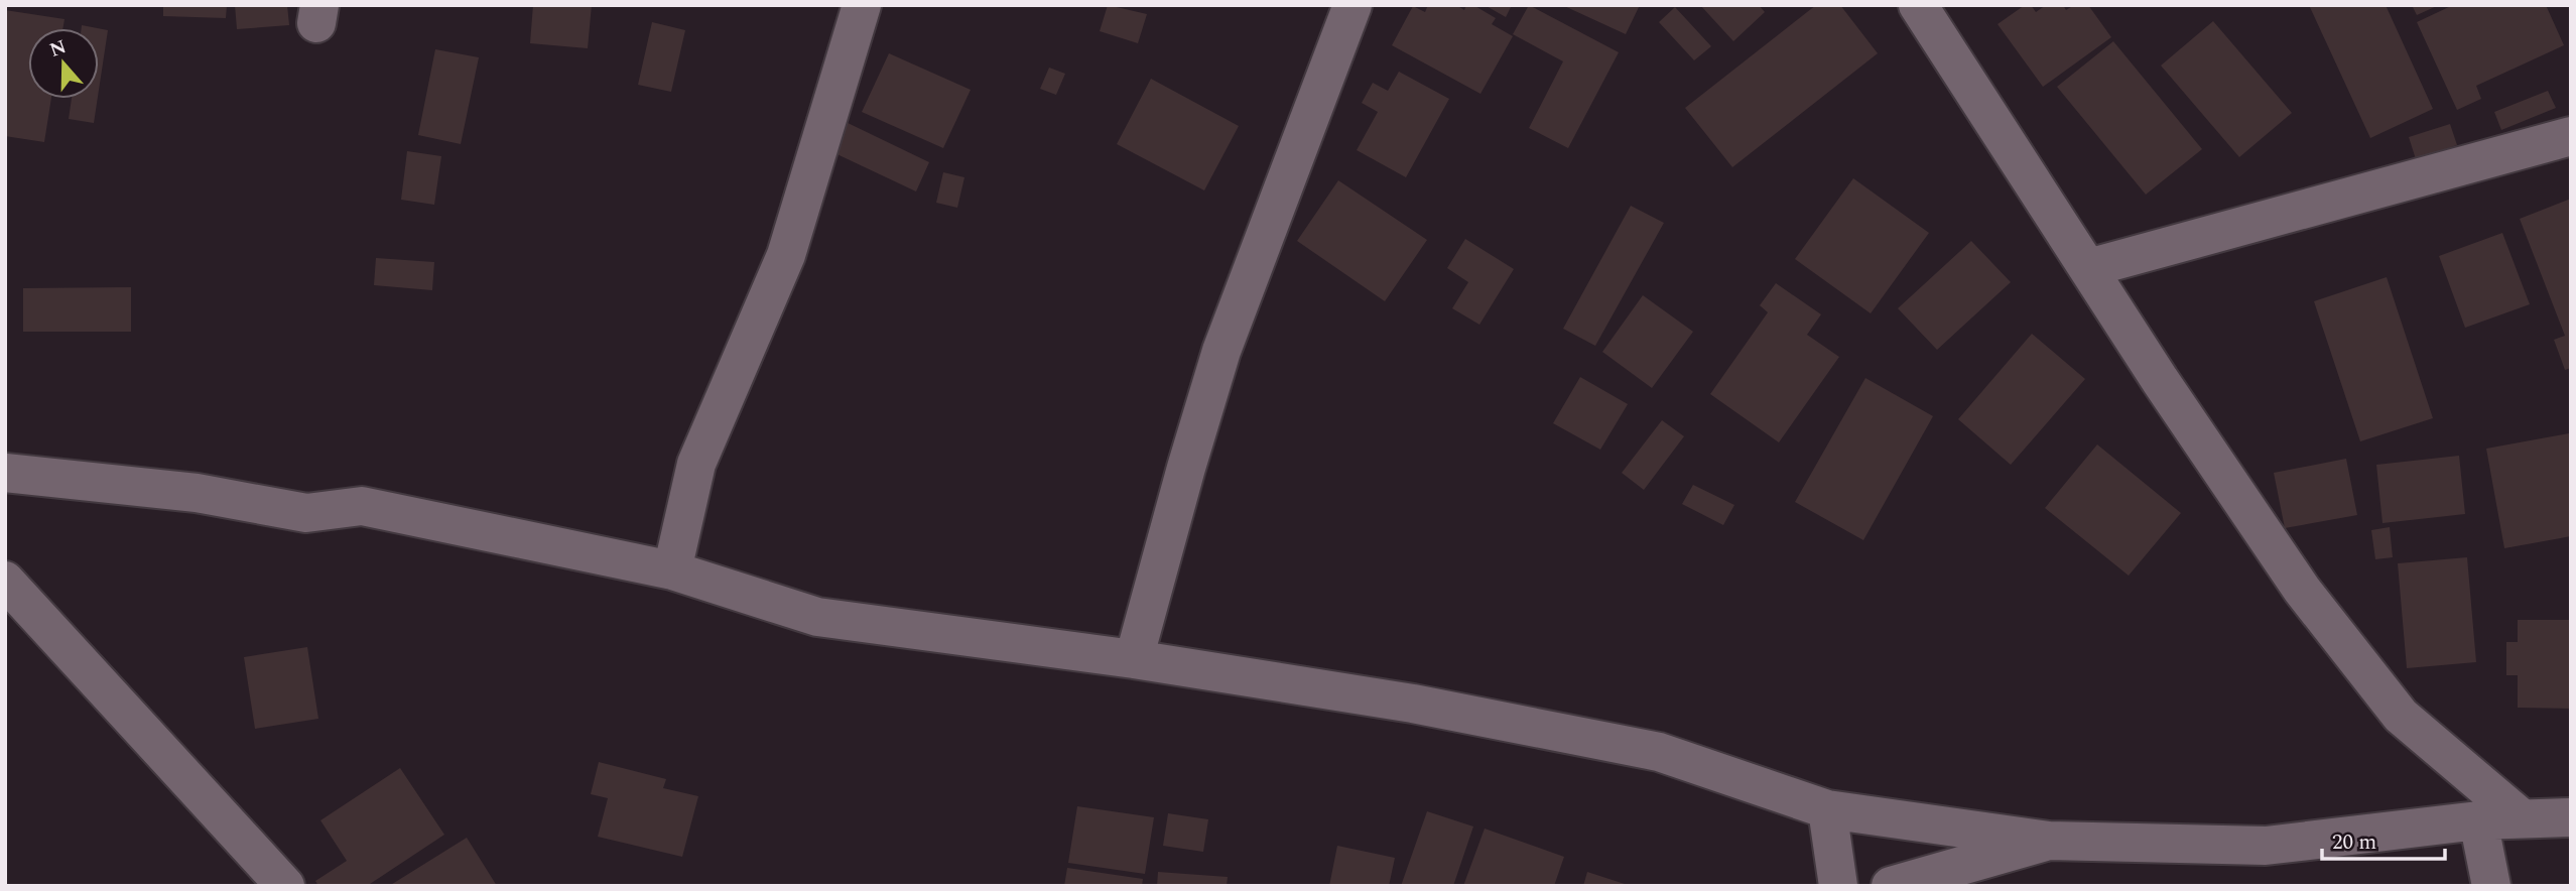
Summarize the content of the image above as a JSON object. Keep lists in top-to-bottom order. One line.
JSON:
{"scale_bar":"20 m","north":"top"}
